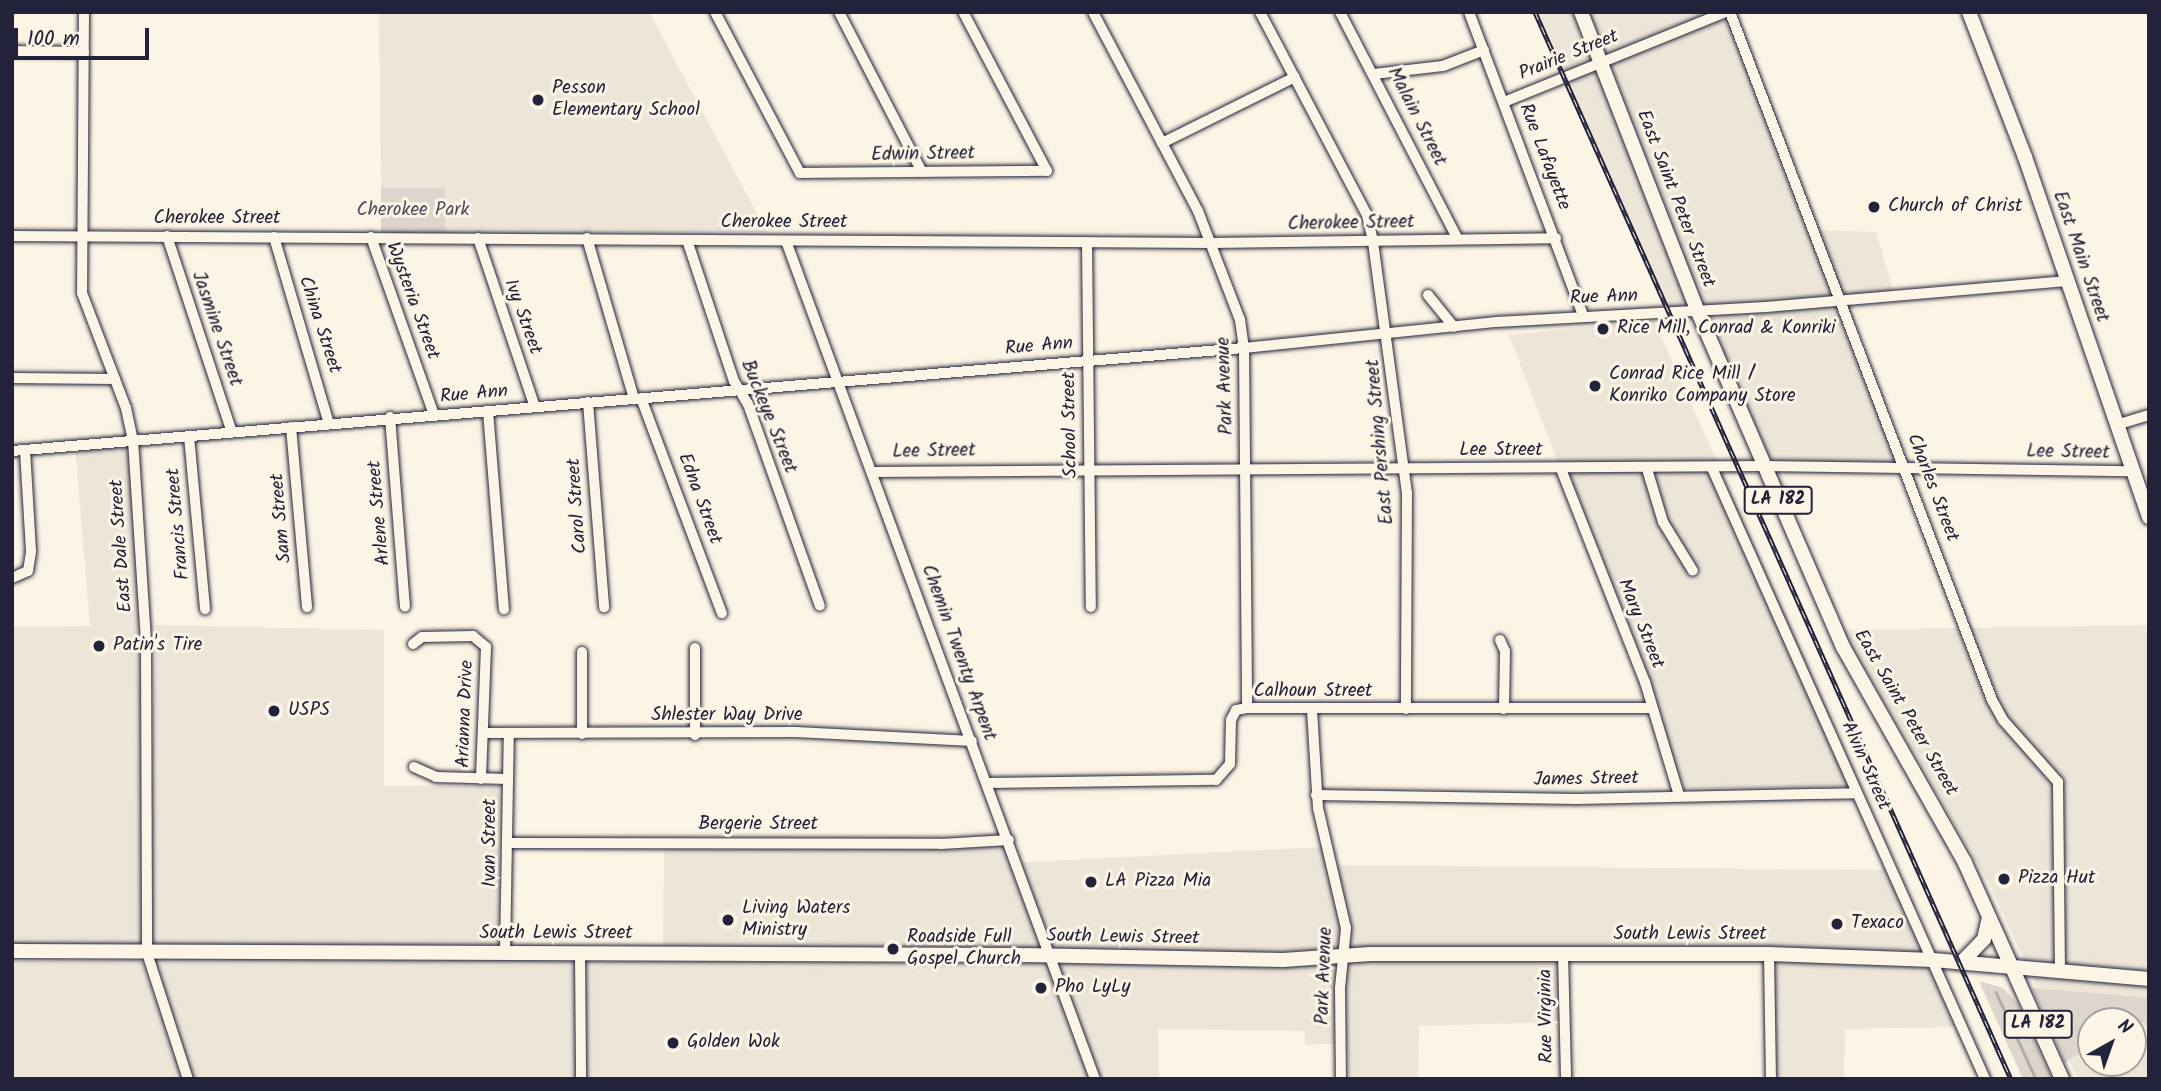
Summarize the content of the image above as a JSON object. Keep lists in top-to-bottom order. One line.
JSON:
{"streets":{"main road":["East Saint Peter Street","East Main Street","LA 182","South Lewis Street"],"street":["Prairie Street","Malain Street","Edwin Street","Rue Lafayette","Cherokee Street","Rue Ann","Wysteria Street","Ivy Street","China Street","Jasmine Street","Park Avenue","Buckeye Street","School Street","East Pershing Street","Lee Street","Charles Street","Edna Street","Carol Street","Arlene Street","Sam Street","Francis Street","East Dale Street","Mary Street","Chemin Twenty Arpent","Calhoun Street","Arianna Drive","Shlester Way Drive","Alvin Street","James Street","Bergerie Street","Ivan Street","Rue Virginia"]},"crossings":[["Prairie Street","Rue Lafayette"],["Prairie Street","East Saint Peter Street"],["Prairie Street","Charles Street"],["Malain Street","Cherokee Street"],["Rue Lafayette","Cherokee Street"],["Rue Lafayette","Rue Ann"],["East Saint Peter Street","Rue Ann"],["East Saint Peter Street","Lee Street"],["East Saint Peter Street","South Lewis Street"],["Cherokee Street","Wysteria Street"],["Cherokee Street","Ivy Street"],["Cherokee Street","China Street"],["Cherokee Street","Jasmine Street"],["Cherokee Street","Park Avenue"],["Cherokee Street","Buckeye Street"],["Cherokee Street","School Street"],["Cherokee Street","East Pershing Street"],["Cherokee Street","Edna Street"],["Cherokee Street","East Dale Street"],["Cherokee Street","Chemin Twenty Arpent"],["East Main Street","Rue Ann"],["East Main Street","Lee Street"],["Rue Ann","Wysteria Street"],["Rue Ann","Ivy Street"],["Rue Ann","China Street"],["Rue Ann","Jasmine Street"],["Rue Ann","Park Avenue"],["Rue Ann","Buckeye Street"],["Rue Ann","School Street"],["Rue Ann","East Pershing Street"],["Rue Ann","Charles Street"],["Rue Ann","Edna Street"],["Rue Ann","Carol Street"],["Rue Ann","Arlene Street"],["Rue Ann","Sam Street"],["Rue Ann","Francis Street"],["Rue Ann","East Dale Street"],["Rue Ann","Chemin Twenty Arpent"],["Park Avenue","Lee Street"],["Park Avenue","Calhoun Street"],["Park Avenue","James Street"],["Park Avenue","South Lewis Street"],["School Street","Lee Street"],["East Pershing Street","Lee Street"],["East Pershing Street","Calhoun Street"],["Lee Street","Charles Street"],["Lee Street","Mary Street"],["Lee Street","Chemin Twenty Arpent"],["Lee Street","Alvin Street"],["Charles Street","South Lewis Street"],["East Dale Street","South Lewis Street"],["Mary Street","Calhoun Street"],["Mary Street","James Street"],["Chemin Twenty Arpent","Calhoun Street"],["Chemin Twenty Arpent","Shlester Way Drive"],["Chemin Twenty Arpent","Bergerie Street"],["Chemin Twenty Arpent","South Lewis Street"],["Arianna Drive","Shlester Way Drive"],["Shlester Way Drive","Ivan Street"],["Alvin Street","James Street"],["Alvin Street","South Lewis Street"],["Bergerie Street","Ivan Street"],["Ivan Street","South Lewis Street"],["South Lewis Street","Rue Virginia"]],"parks":["Cherokee Park"],"places":["Pesson Elementary School","Church of Christ","Rice Mill, Conrad & Konriki","Conrad Rice Mill / Konriko Company Store","Patin's Tire","USPS","Pizza Hut","LA Pizza Mia","Living Waters Ministry","Texaco","Roadside Full Gospel Church","Pho LyLy","Golden Wok"],"scale_bar":"100 m","north":"top right"}
